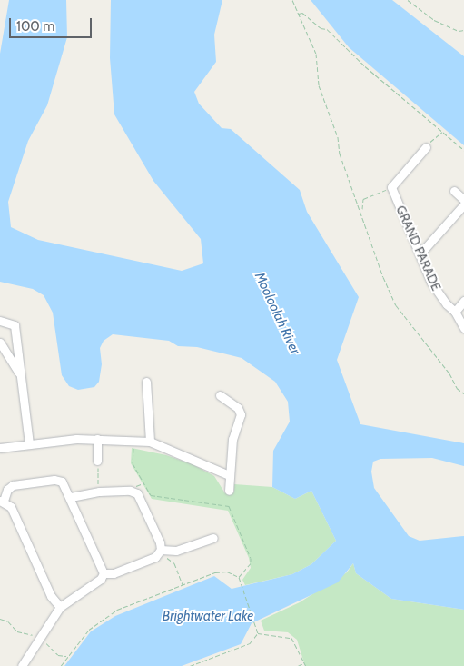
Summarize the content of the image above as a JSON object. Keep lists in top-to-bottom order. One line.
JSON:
{"streets":{"street":["GRAND PARADE"]},"water":["Mooloolah River","Brightwater Lake"],"scale_bar":"100 m"}
